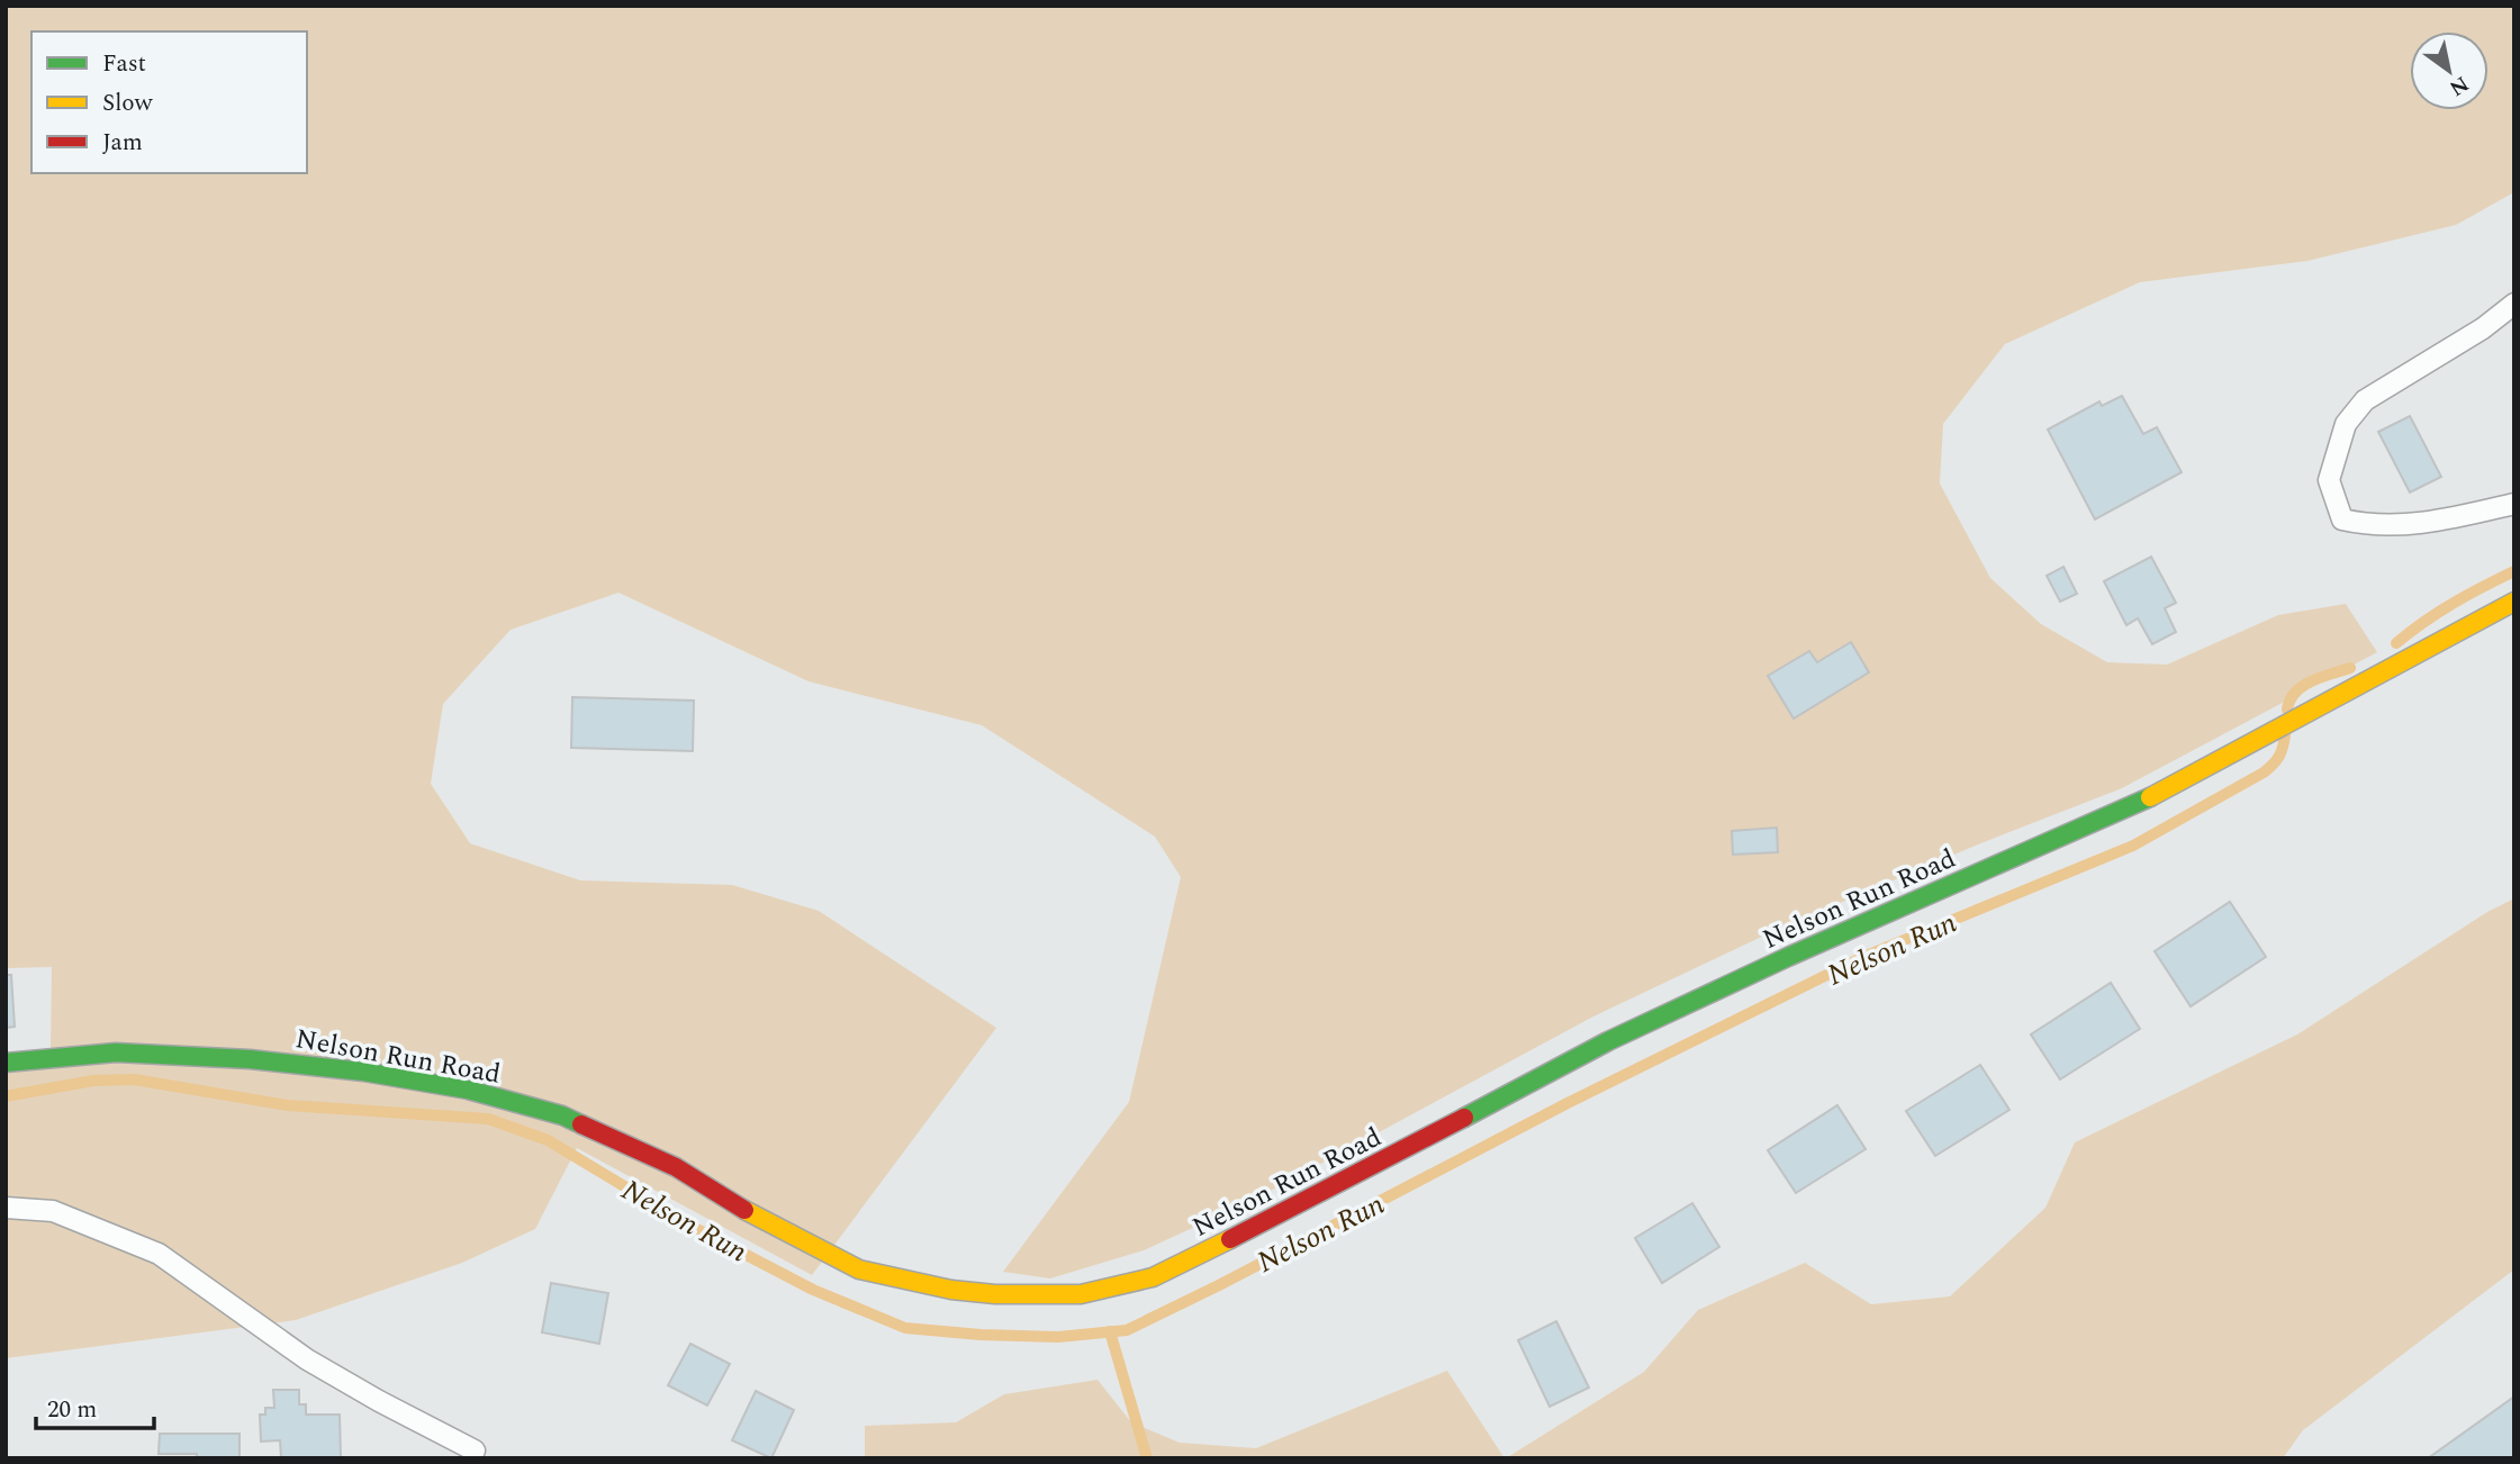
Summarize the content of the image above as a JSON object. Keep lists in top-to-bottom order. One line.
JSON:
{"streets":{"street":["Nelson Run Road"]},"water":["Nelson Run"],"legend":["Fast","Slow","Jam"],"scale_bar":"20 m","north":"bottom right"}
